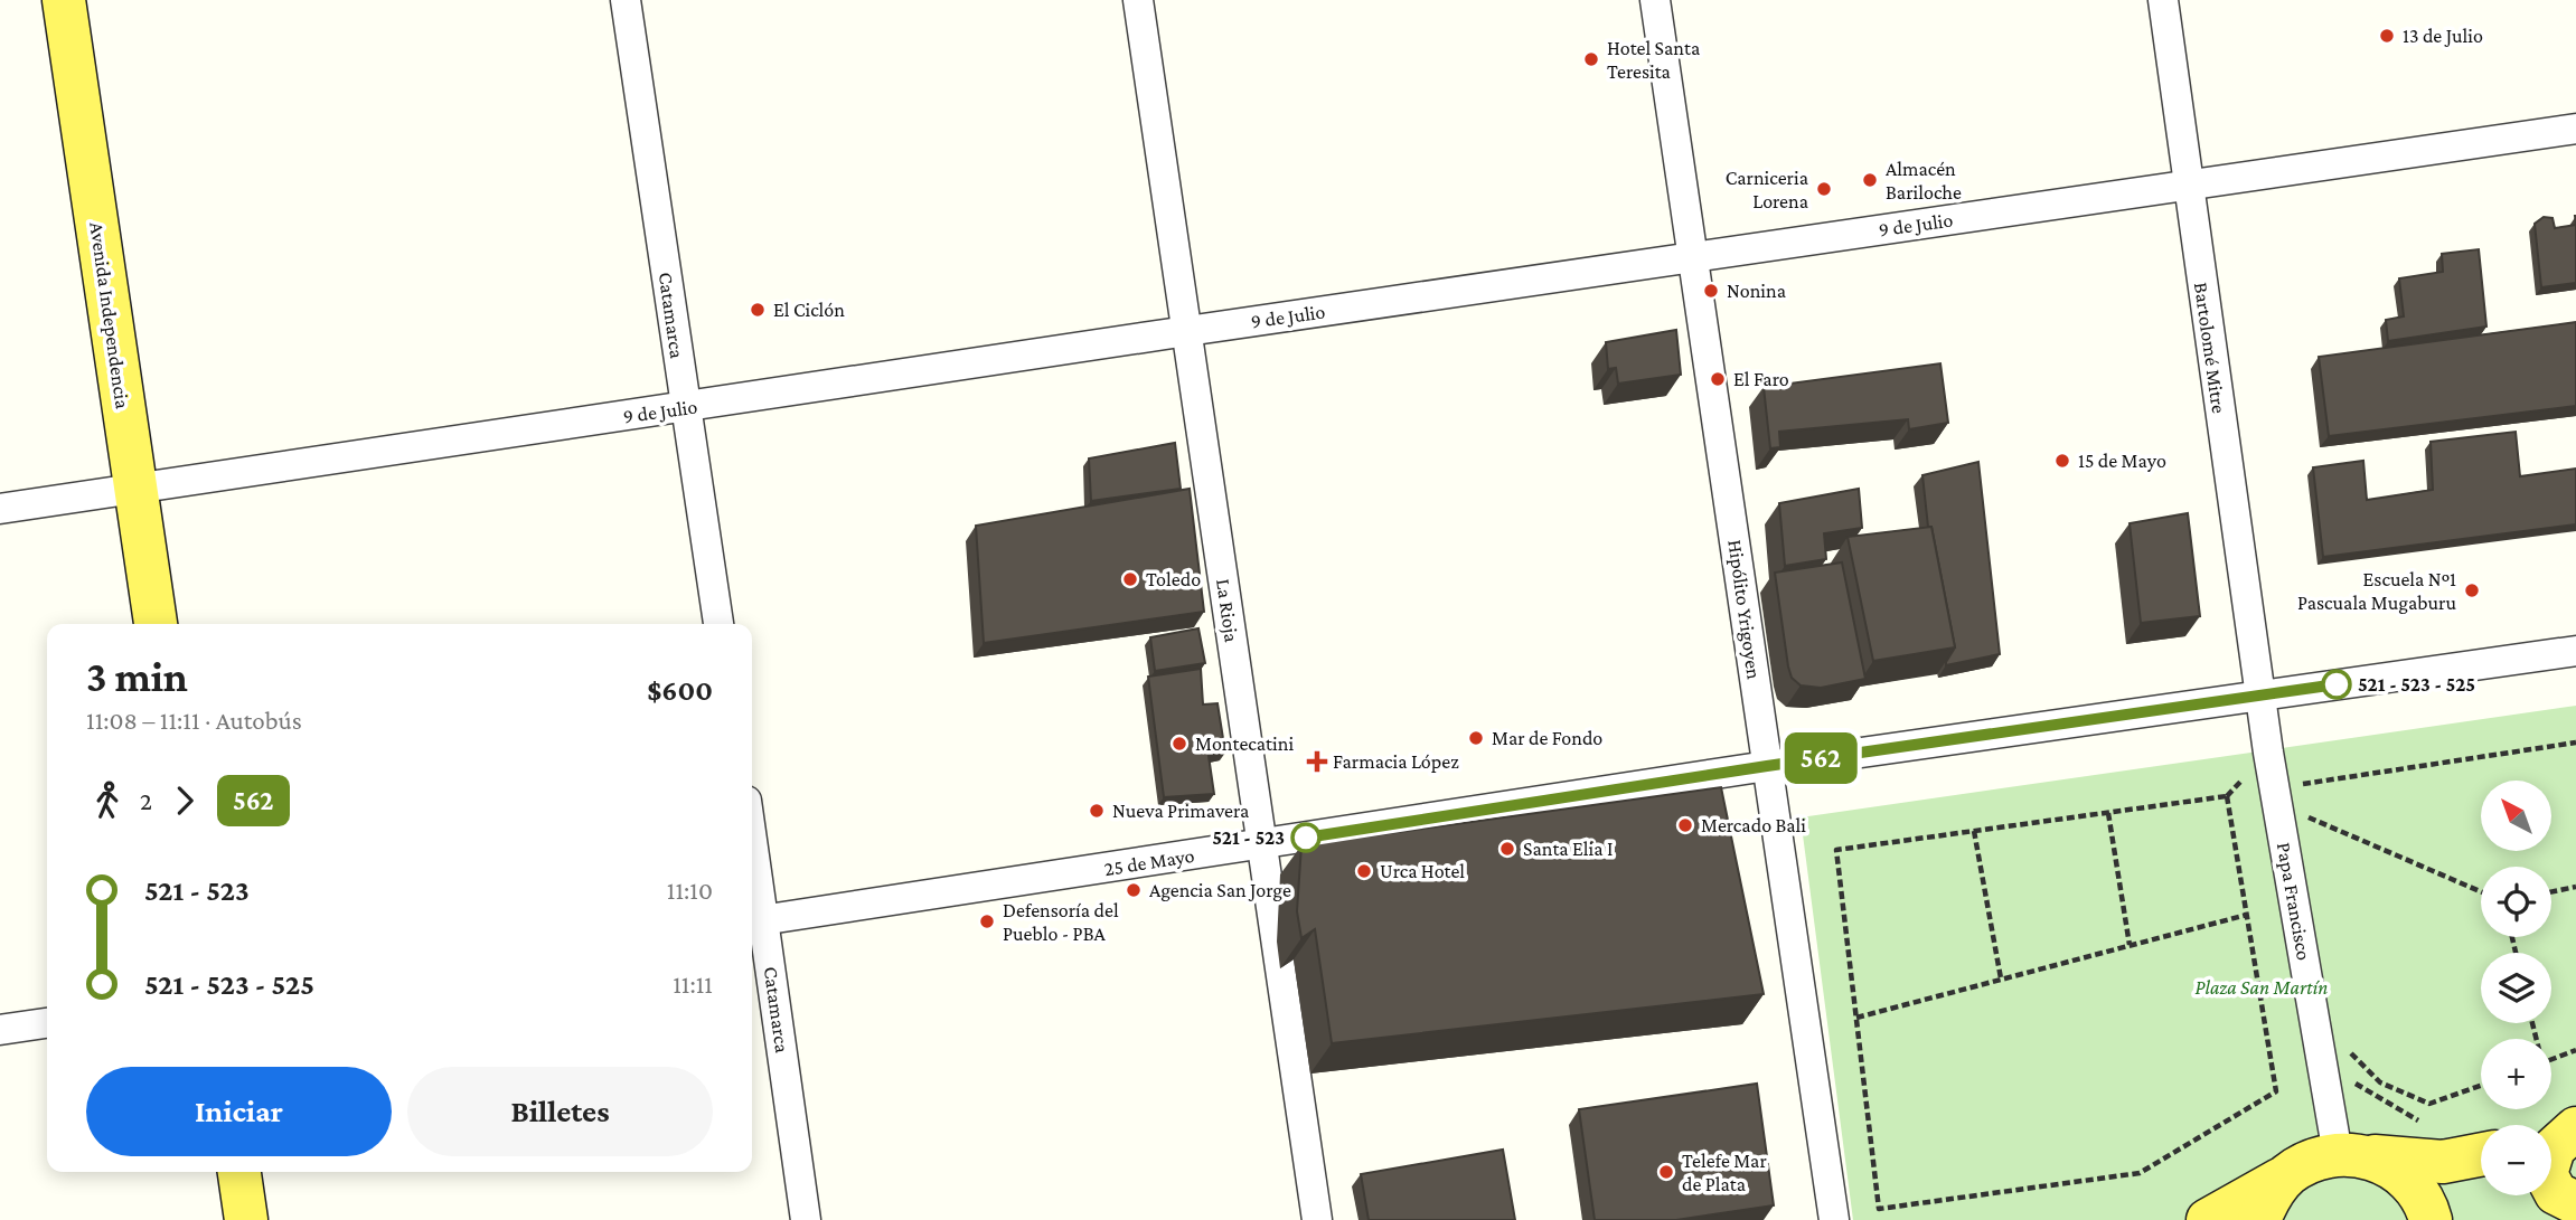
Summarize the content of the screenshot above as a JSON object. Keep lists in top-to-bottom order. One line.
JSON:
{"streets":{"main road":["Avenida Independencia"],"street":["9 de Julio","Catamarca","Bartolomé Mitre","Hipólito Yrigoyen","La Rioja","25 de Mayo","Papa Francisco"]},"crossings":[["9 de Julio","Avenida Independencia"],["9 de Julio","Catamarca"],["9 de Julio","Bartolomé Mitre"],["9 de Julio","Hipólito Yrigoyen"],["9 de Julio","La Rioja"],["Catamarca","25 de Mayo"],["Bartolomé Mitre","25 de Mayo"],["Bartolomé Mitre","Papa Francisco"],["Hipólito Yrigoyen","25 de Mayo"],["La Rioja","25 de Mayo"],["25 de Mayo","Papa Francisco"]],"parks":["Plaza San Martín"],"places":{"other":["13 de Julio","Hotel Santa Teresita","Almacén Bariloche","Carniceria Lorena","Nonina","El Ciclón","El Faro","15 de Mayo","Toledo","Escuela Nº1 Pascuala Mugaburu","521 - 523 - 525","Mar de Fondo","Montecatini","Nueva Primavera","Mercado Bali","521 - 523","Santa Elia I","Urca Hotel","Agencia San Jorge","Defensoría del Pueblo - PBA","Telefe Mar de Plata"],"health":["Farmacia López"]},"lines":["bus line 562"],"north":"top left","page":{"on_map":"562","heading":["3 min","11:08 – 11:11 · Autobús","$600"],"legs":["2","562"],"map_buttons":["+","−"],"list":[{"name":"521 - 523","value":"11:10"},{"name":"521 - 523 - 525","value":"11:11"}],"buttons":["Iniciar","Billetes"]}}
